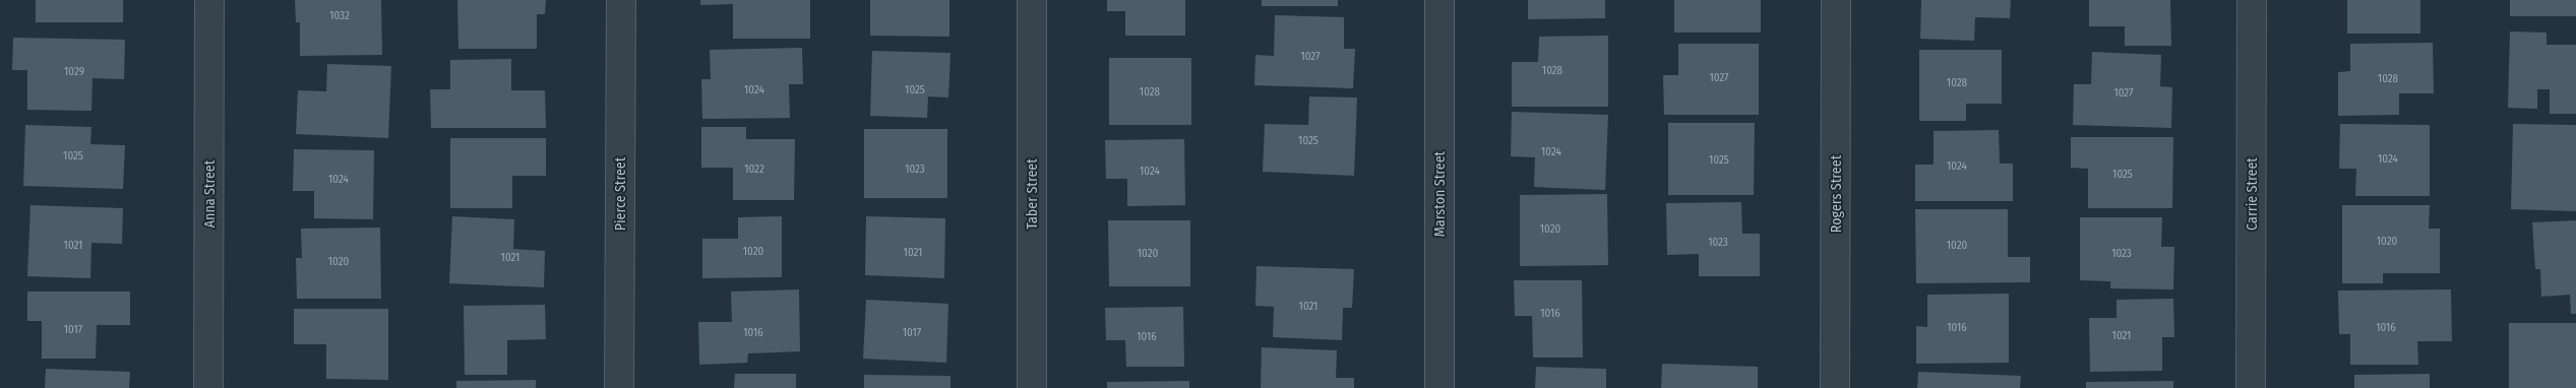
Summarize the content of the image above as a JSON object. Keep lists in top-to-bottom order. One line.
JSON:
{"streets":{"street":["Anna Street","Pierce Street","Taber Street","Marston Street","Rogers Street","Carrie Street"]},"house_numbers":["1032","1027","1028","1029","1027","1028","1028","1024","1025","1028","1027","1025","1024","1025","1024","1025","1024","1022","1023","1024","1025","1024","1020","1020","1023","1021","1020","1020","1021","1020","1023","1021","1020","1021","1016","1016","1016","1017","1016","1017","1021","1016"]}
